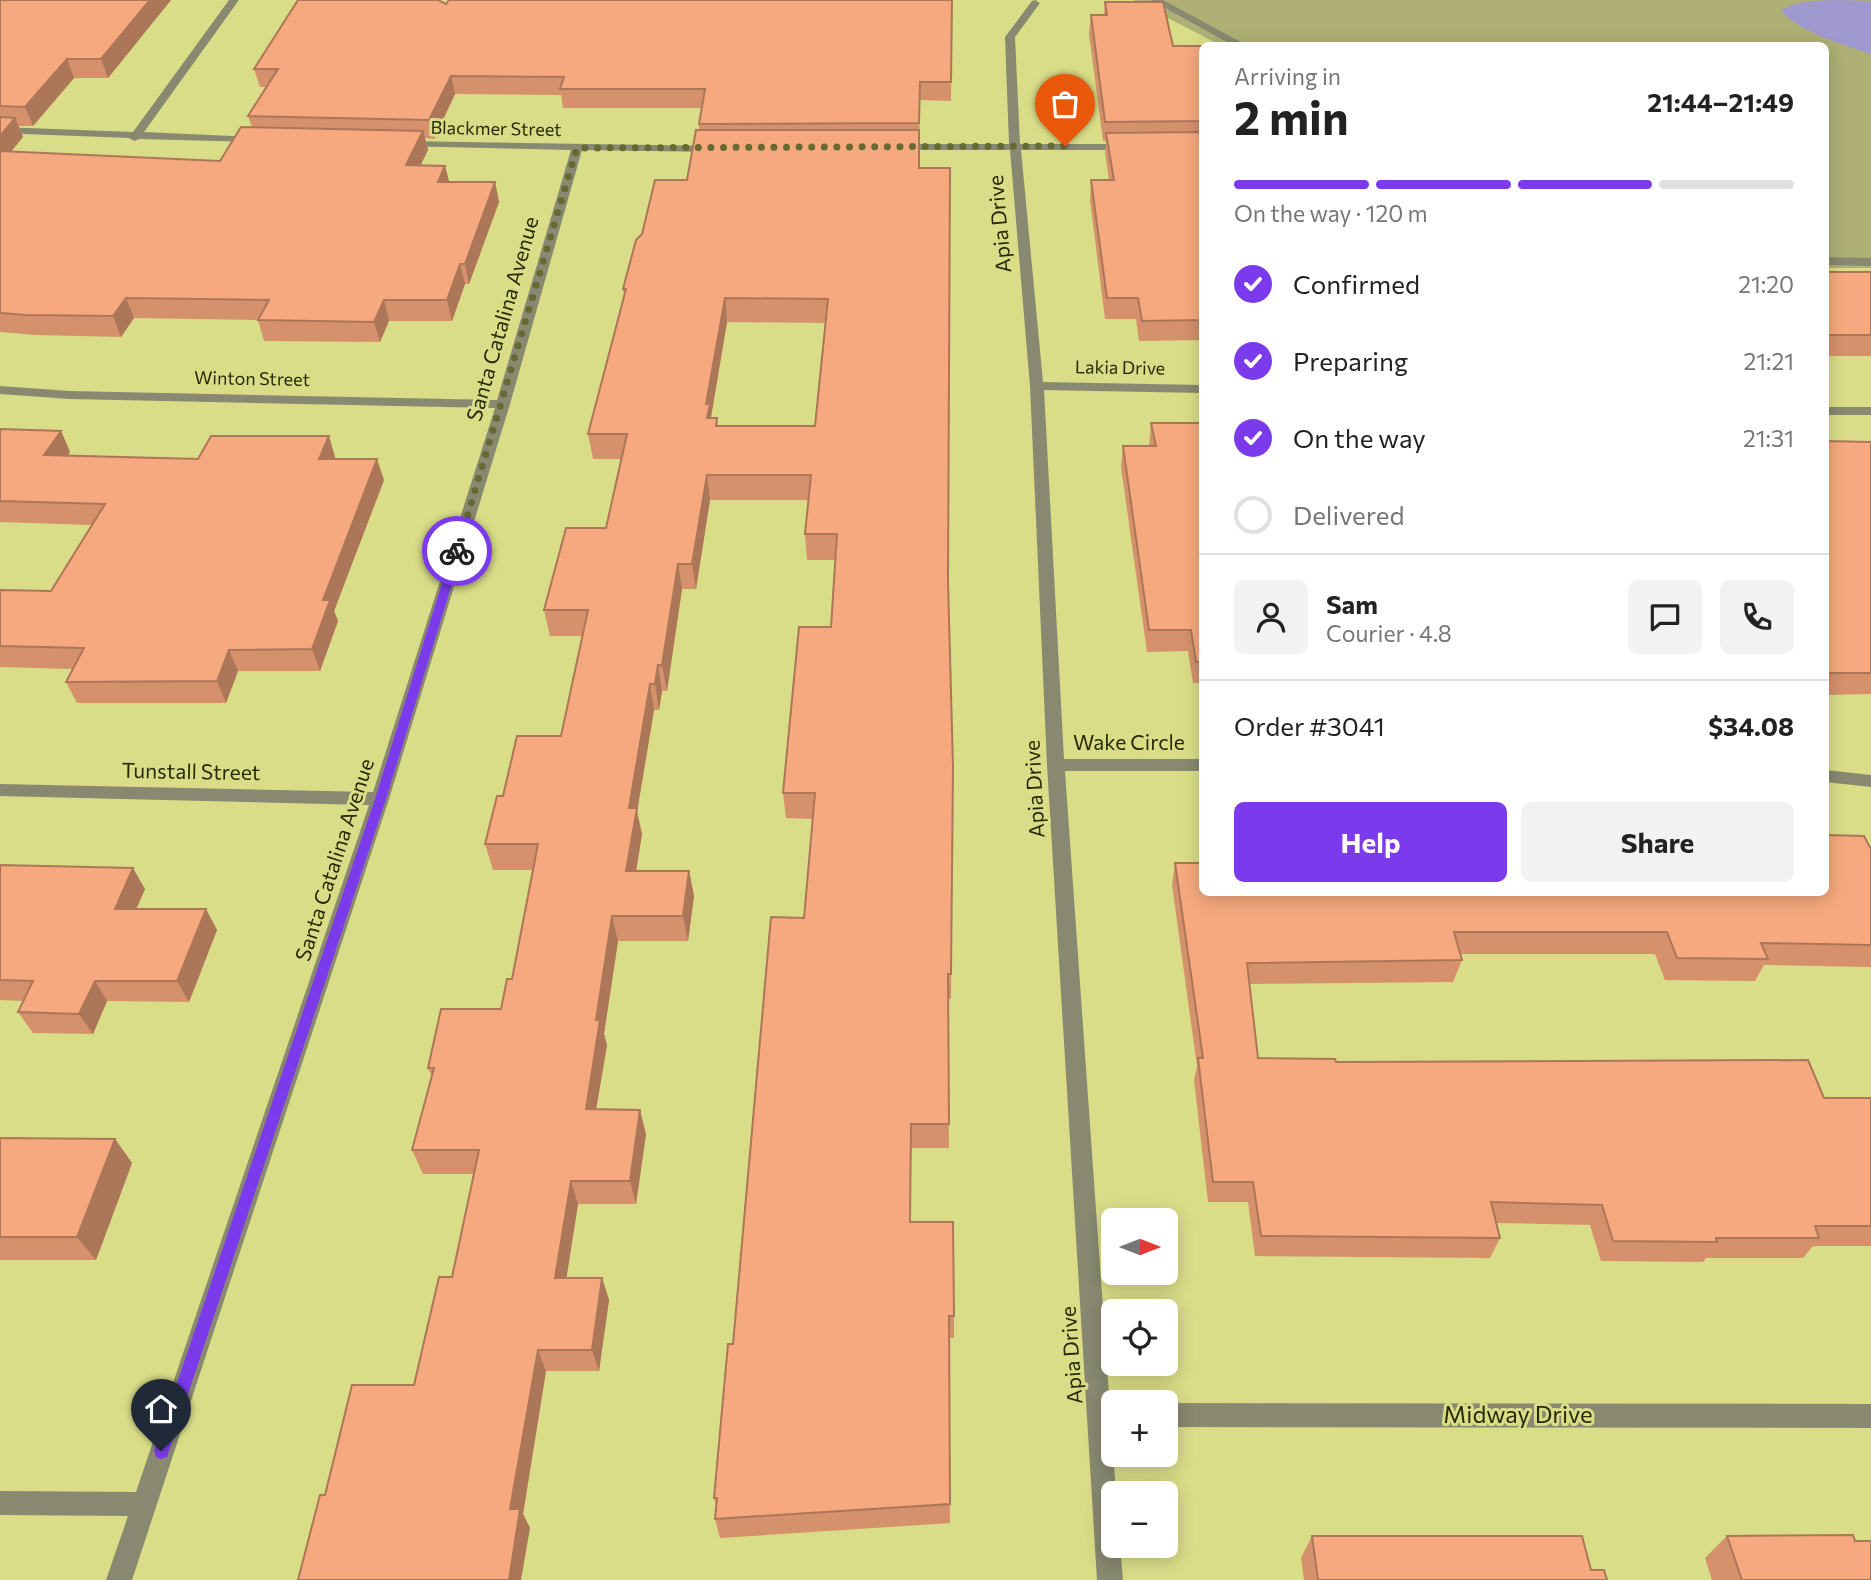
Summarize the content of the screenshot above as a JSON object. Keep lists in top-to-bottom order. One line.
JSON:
{"streets":{"street":["Blackmer Street","Apia Drive","Santa Catalina Avenue","Lakia Drive","Winton Street","Wake Circle","Tunstall Street","Midway Drive"]},"crossings":[["Blackmer Street","Santa Catalina Avenue"],["Apia Drive","Lakia Drive"],["Apia Drive","Wake Circle"],["Santa Catalina Avenue","Winton Street"],["Santa Catalina Avenue","Tunstall Street"]],"north":"right","page":{"heading":["2 min","Arriving in","21:44–21:49"],"panel":["Sam","Courier · 4.8","Order #3041","$34.08"],"bar":"On the way · 120 m","list":[["Confirmed","21:20"],["Preparing","21:21"],["On the way","21:31"],"Delivered"],"buttons":["Help","Share"],"map_buttons":["+","−"]}}
